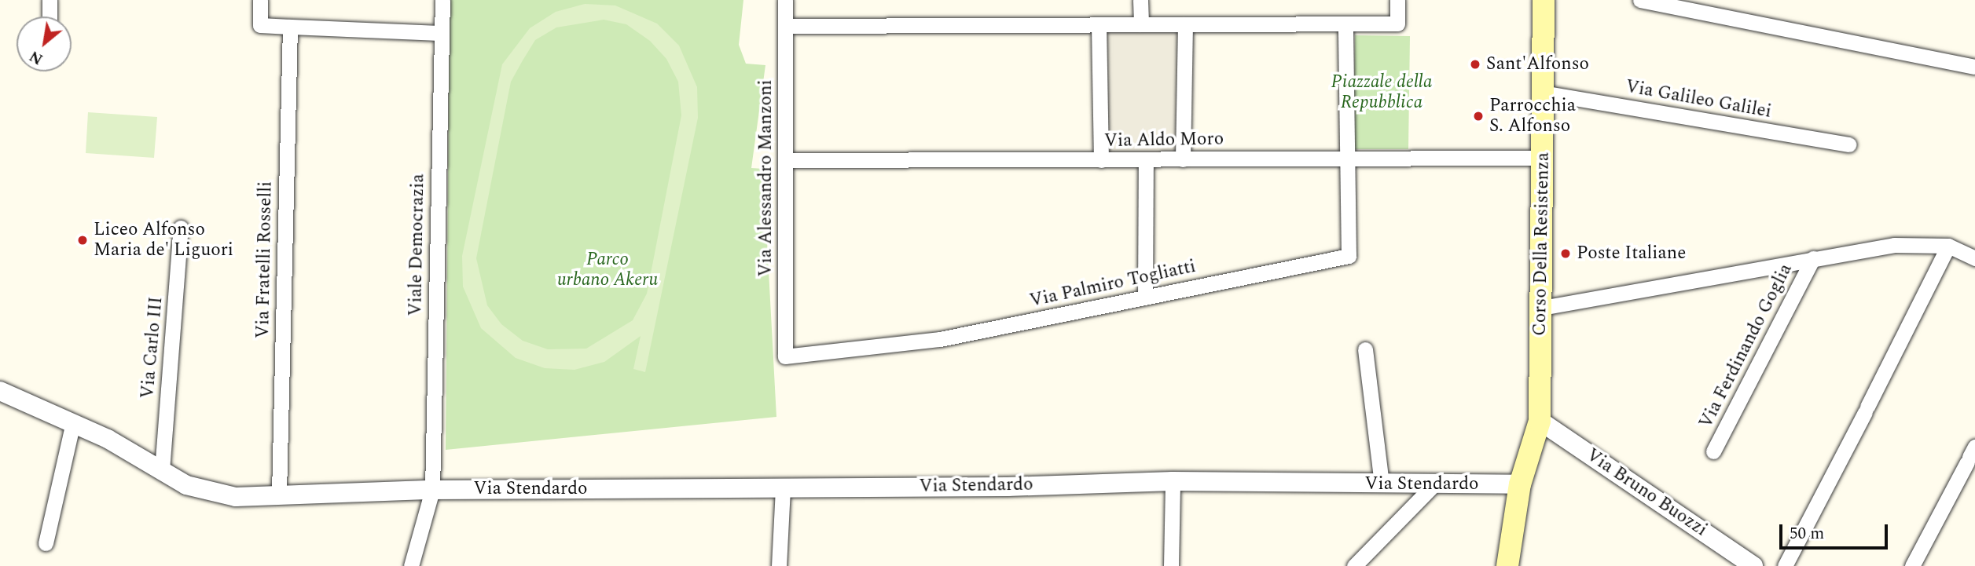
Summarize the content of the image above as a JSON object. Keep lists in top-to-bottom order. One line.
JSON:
{"streets":{"main road":["Corso Della Resistenza"],"street":["Via Galileo Galilei","Via Aldo Moro","Via Alessandro Manzoni","Viale Democrazia","Via Fratelli Rosselli","Via Palmiro Togliatti","Via Ferdinando Goglia","Via Carlo III","Via Stendardo","Via Bruno Buozzi"]},"crossings":[["Via Galileo Galilei","Corso Della Resistenza"],["Via Aldo Moro","Via Alessandro Manzoni"],["Via Aldo Moro","Corso Della Resistenza"],["Via Aldo Moro","Via Palmiro Togliatti"],["Via Alessandro Manzoni","Via Palmiro Togliatti"],["Corso Della Resistenza","Via Ferdinando Goglia"],["Corso Della Resistenza","Via Stendardo"],["Corso Della Resistenza","Via Bruno Buozzi"],["Viale Democrazia","Via Stendardo"],["Via Fratelli Rosselli","Via Stendardo"],["Via Carlo III","Via Stendardo"]],"parks":["Piazzale della Repubblica","Parco urbano Akeru"],"places":["Sant'Alfonso","Parrocchia S. Alfonso","Liceo Alfonso Maria de' Liguori","Poste Italiane"],"scale_bar":"50 m","north":"bottom left"}
